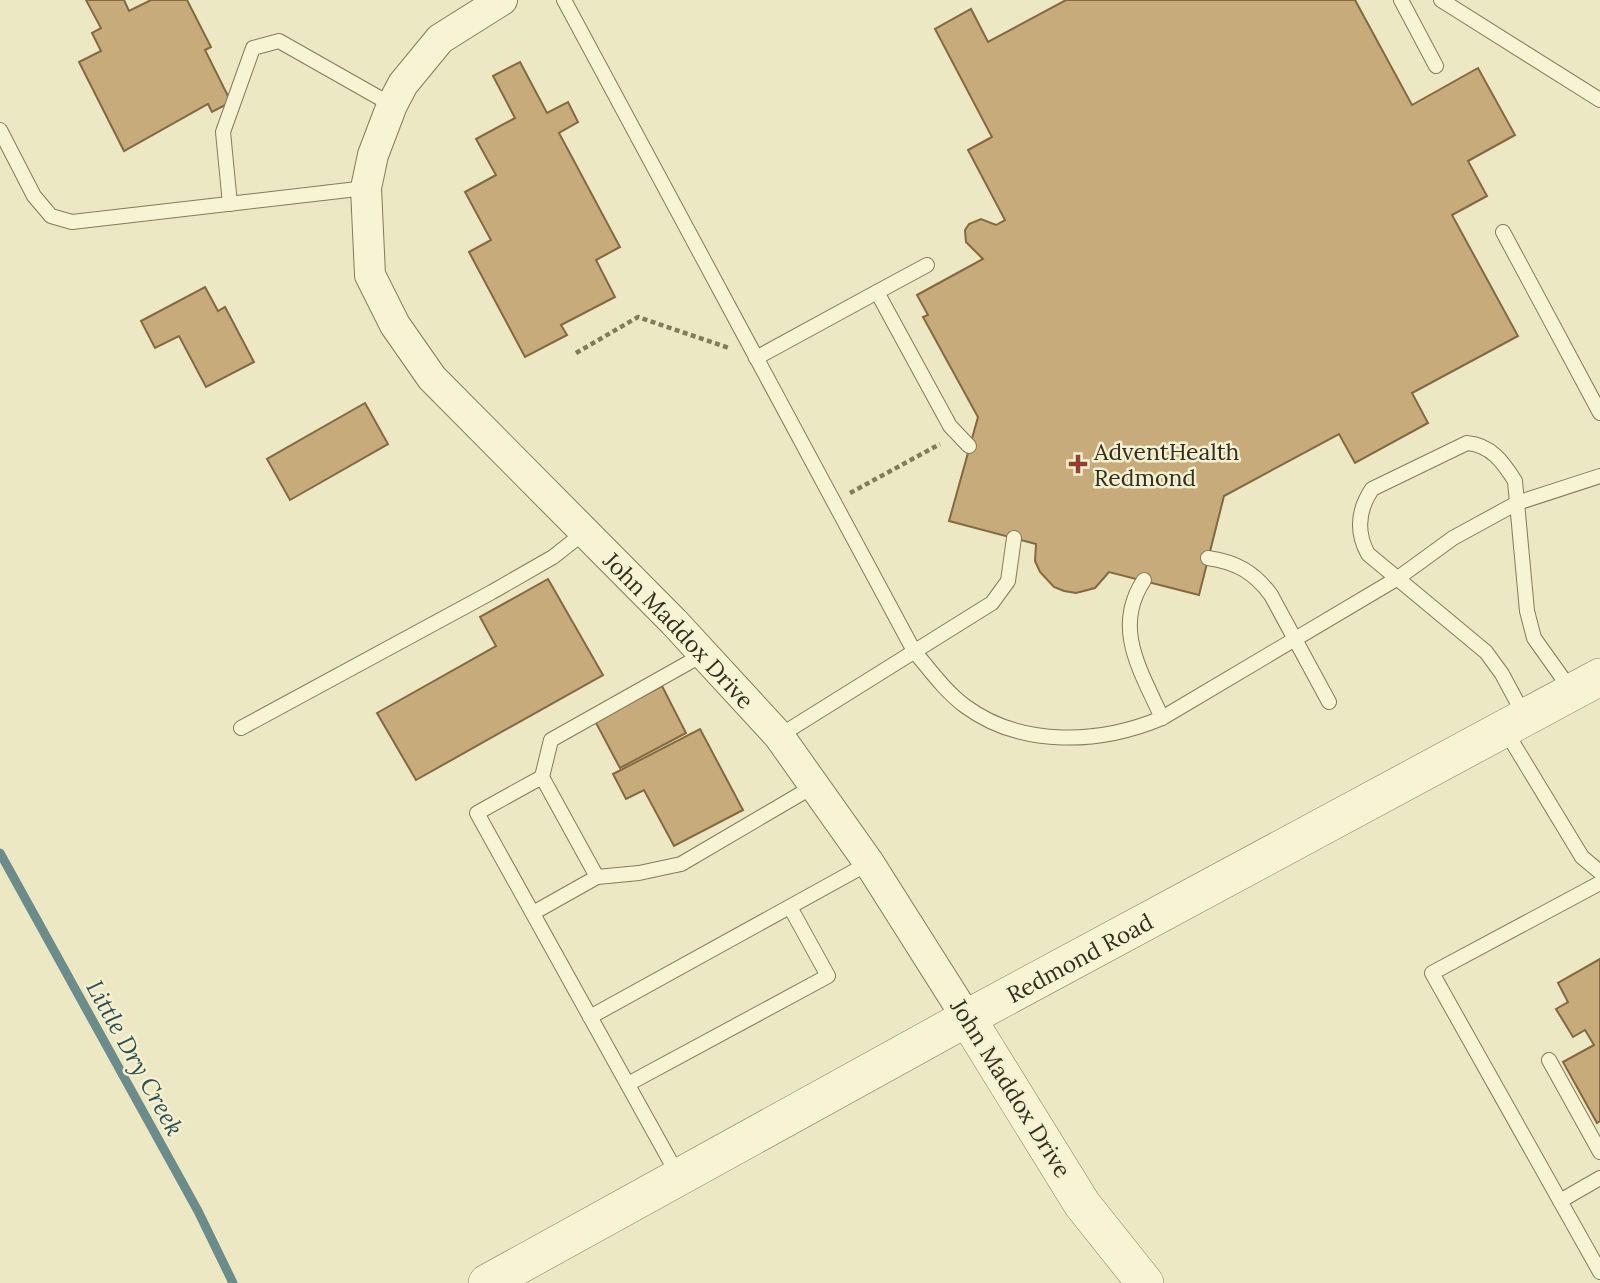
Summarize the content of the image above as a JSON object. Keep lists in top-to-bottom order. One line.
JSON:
{"streets":{"street":["John Maddox Drive","Redmond Road"]},"crossings":[["John Maddox Drive","Redmond Road"]],"water":["Little Dry Creek"],"places":{"health":["AdventHealth Redmond"]}}
